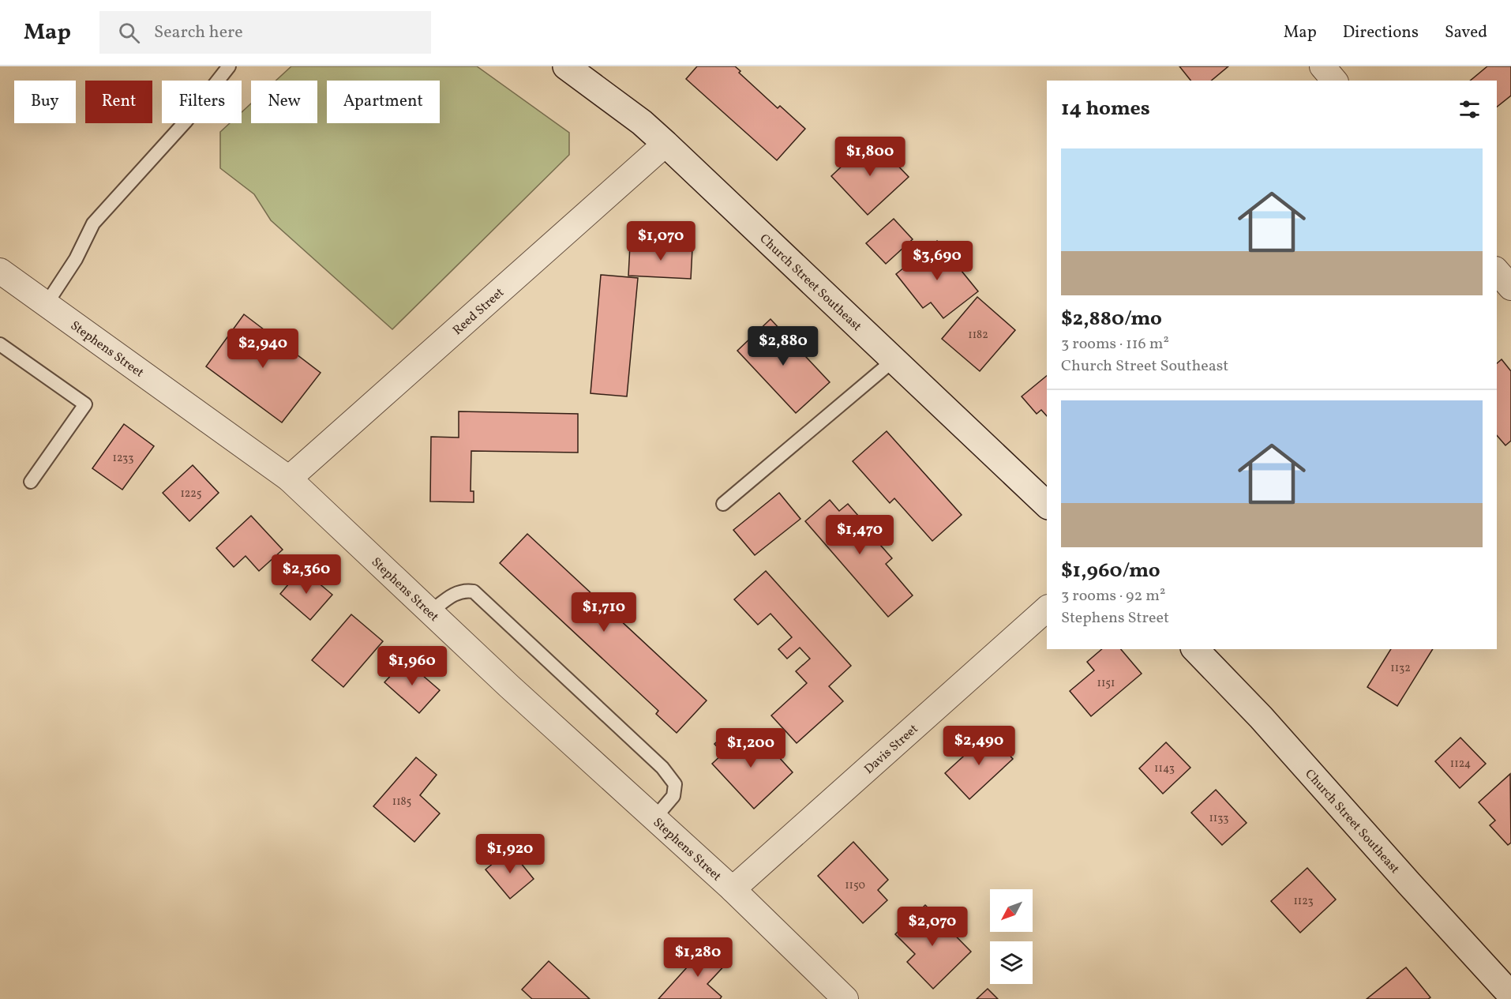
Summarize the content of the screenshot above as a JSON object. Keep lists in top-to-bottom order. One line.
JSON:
{"streets":{"street":["Church Street Southeast","Reed Street","Stephens Street","Davis Street"]},"crossings":[["Church Street Southeast","Reed Street"],["Reed Street","Stephens Street"],["Stephens Street","Davis Street"]],"house_numbers":["1182","1233","1225","1132","1151","1124","1143","1185","1133","1150","1123"],"north":"bottom left","page":{"header":"Map","search":"Search here","nav":["Map","Directions","Saved"],"chip":["Buy","Rent","Filters","New","Apartment"],"heading":"14 homes","price":["$1,800","$1,070","$3,690","$2,880","$2,940","$1,470","$2,360","$1,710","$1,960","$2,490","$1,200","$1,920","$2,070","$1,280"],"list":[{"name":"$2,880/mo","note":"3 rooms · 116 m² · Church Street Southeast"},{"name":"$1,960/mo","note":"3 rooms · 92 m² · Stephens Street"}]}}
